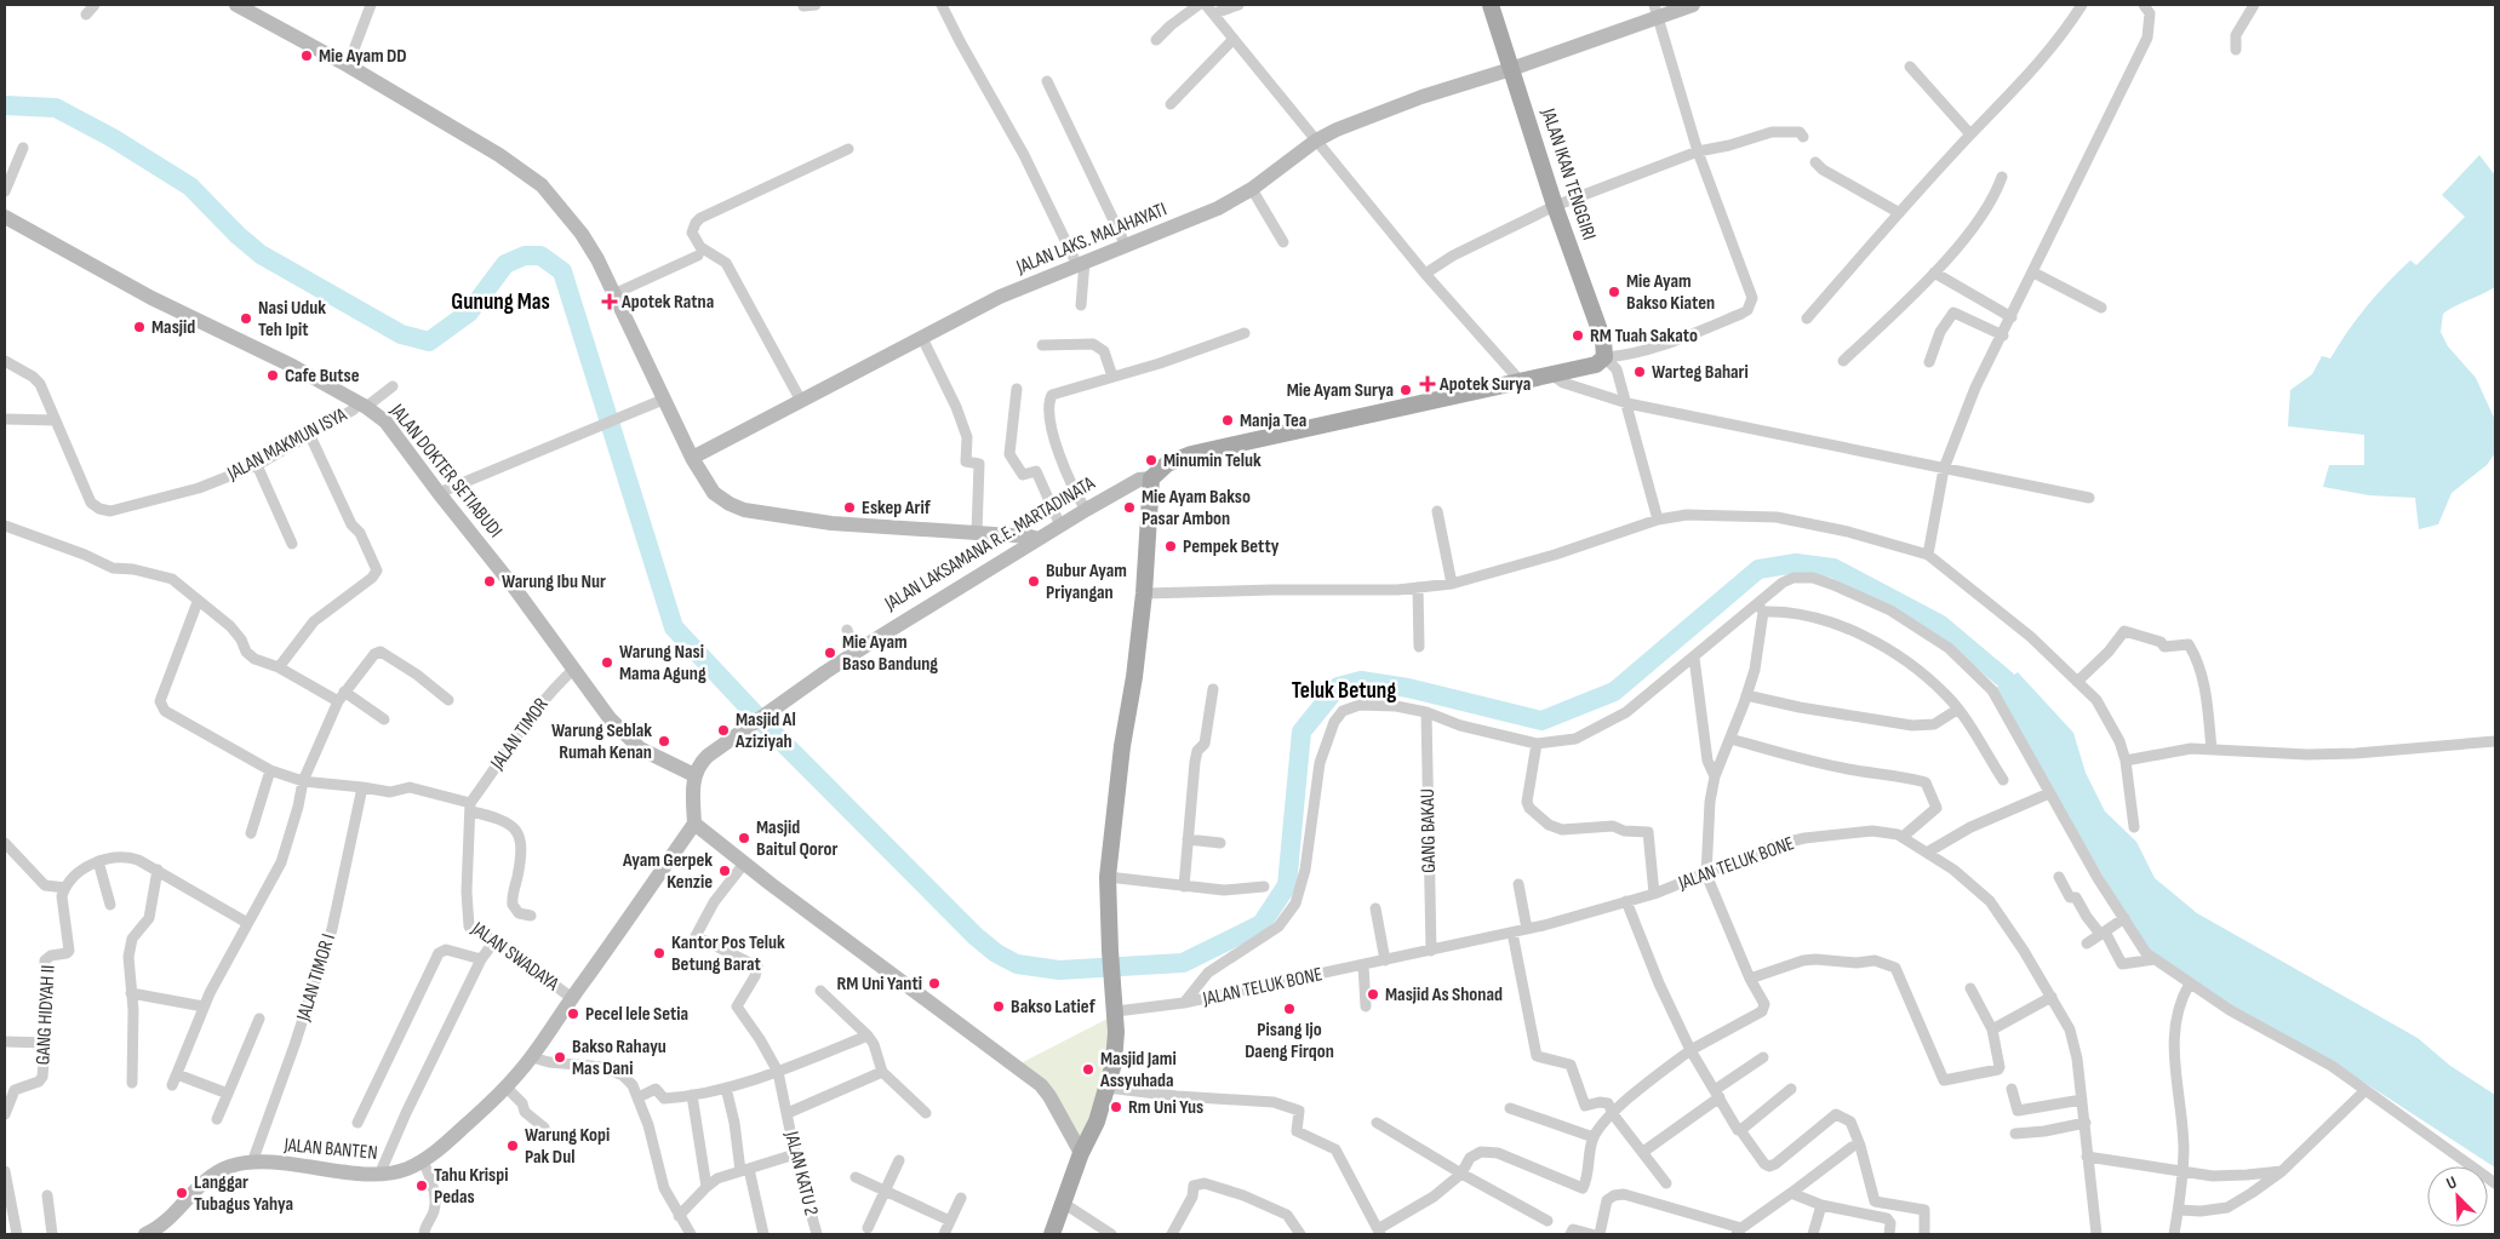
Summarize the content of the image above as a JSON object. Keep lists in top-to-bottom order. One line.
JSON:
{"streets":{"main road":["JALAN IKAN TENGGIRI","JALAN LAKSAMANA R.E. MARTADINATA"],"street":["JALAN LAKS. MALAHAYATI","JALAN MAKMUN ISYA","JALAN DOKTER SETIABUDI","JALAN TIMOR","GANG BAKAU","JALAN TELUK BONE","JALAN SWADAYA","JALAN TIMOR I","GANG HIDYAH II","JALAN BANTEN","JALAN KATU 2"]},"crossings":[["JALAN IKAN TENGGIRI","JALAN LAKS. MALAHAYATI"],["JALAN IKAN TENGGIRI","JALAN LAKSAMANA R.E. MARTADINATA"],["JALAN MAKMUN ISYA","JALAN DOKTER SETIABUDI"],["JALAN DOKTER SETIABUDI","JALAN LAKSAMANA R.E. MARTADINATA"],["JALAN DOKTER SETIABUDI","JALAN TIMOR"],["JALAN TIMOR","JALAN SWADAYA"],["GANG BAKAU","JALAN TELUK BONE"],["JALAN SWADAYA","JALAN BANTEN"],["JALAN TIMOR I","JALAN BANTEN"]],"districts":["Gunung Mas","Teluk Betung"],"places":{"other":["Mie Ayam DD","Mie Ayam Bakso Kiaten","Nasi Uduk Teh Ipit","Masjid","RM Tuah Sakato","Warteg Bahari","Cafe Butse","Mie Ayam Surya","Manja Tea","Minumin Teluk","Eskep Arif","Mie Ayam Bakso Pasar Ambon","Pempek Betty","Warung Ibu Nur","Bubur Ayam Priyangan","Mie Ayam Baso Bandung","Warung Nasi Mama Agung","Masjid Al Aziziyah","Warung Seblak Rumah Kenan","Masjid Baitul Qoror","Ayam Gerpek Kenzie","Kantor Pos Teluk Betung Barat","RM Uni Yanti","Masjid As Shonad","Bakso Latief","Pisang Ijo Daeng Firqon","Pecel lele Setia","Bakso Rahayu Mas Dani","Masjid Jami Assyuhada","Rm Uni Yus","Warung Kopi Pak Dul","Tahu Krispi Pedas","Langgar Tubagus Yahya"],"health":["Apotek Ratna","Apotek Surya"]},"north":"top left"}
